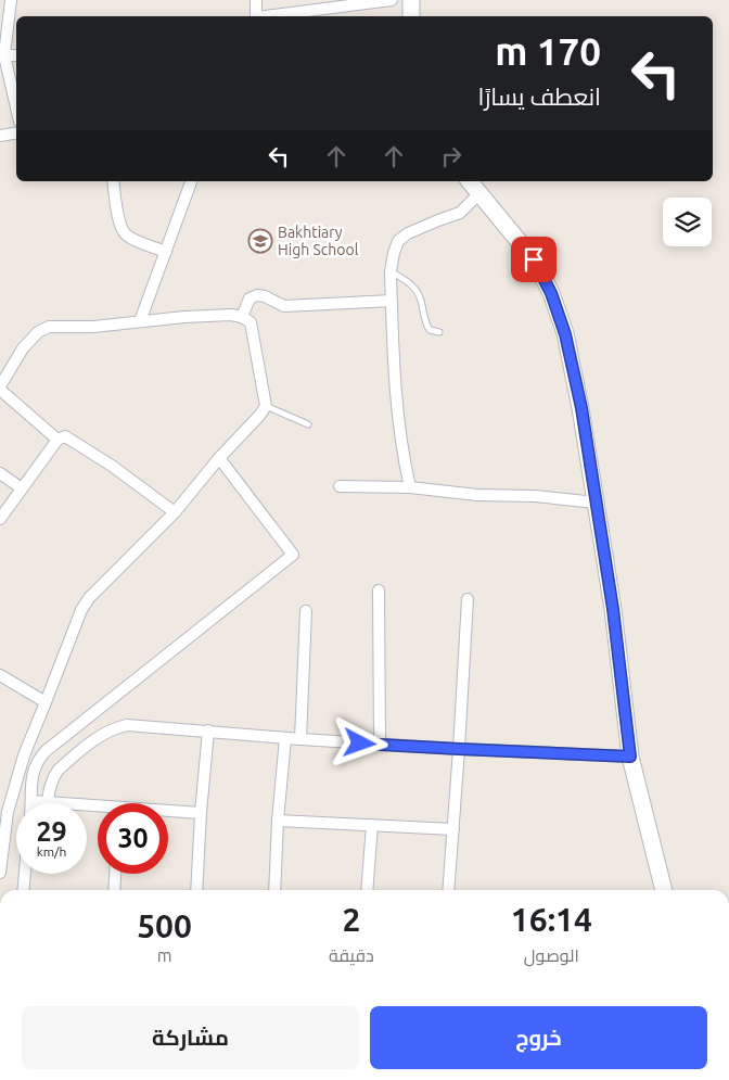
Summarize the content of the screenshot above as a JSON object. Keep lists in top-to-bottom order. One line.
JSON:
{"places":{"school or university":["Bakhtiary High School"]},"page":{"turn":["170 m","انعطف يسارًا"],"speed":"29 km/h","limit":"30","eta":["16:14","الوصول","2","دقيقة","500","m"],"buttons":["خروج","مشاركة"]}}
